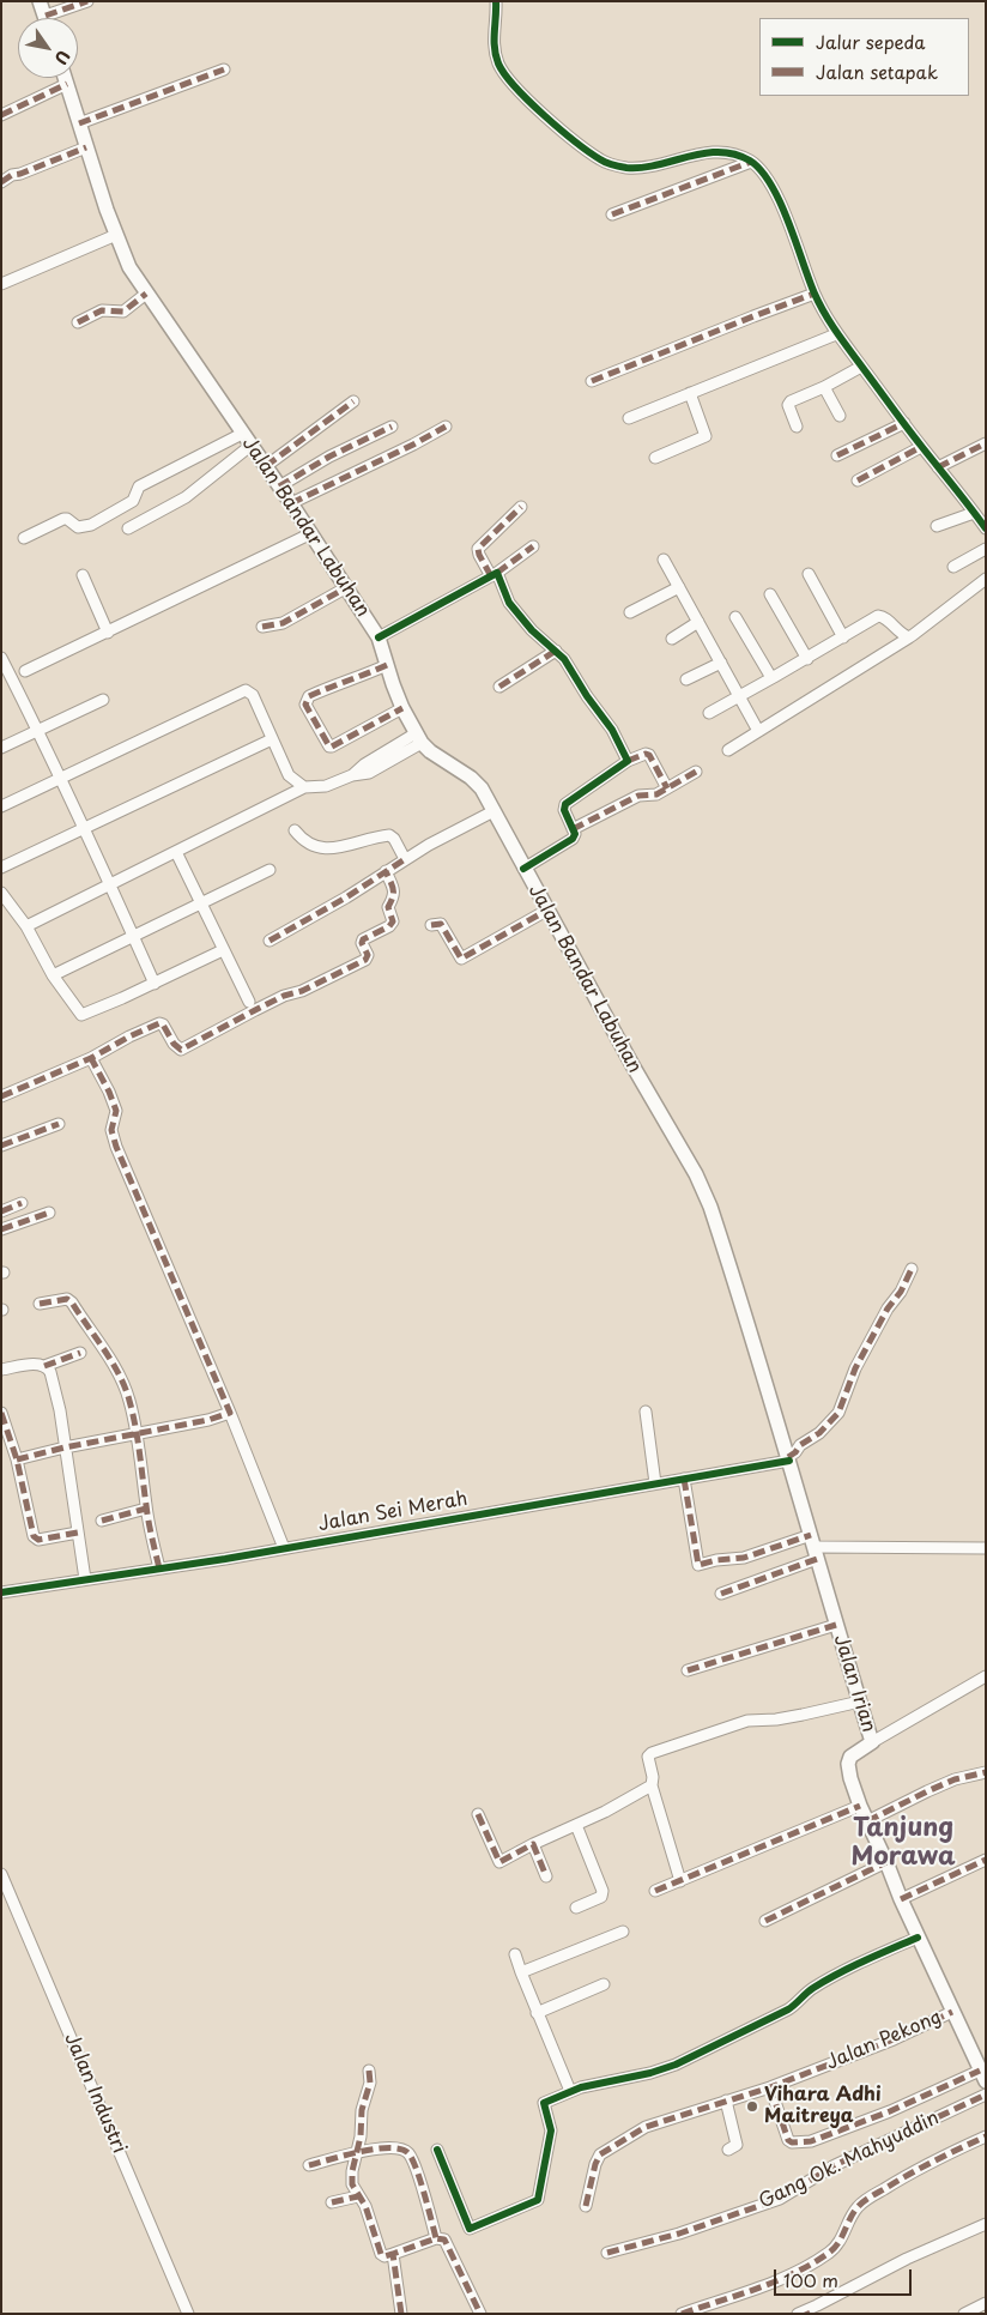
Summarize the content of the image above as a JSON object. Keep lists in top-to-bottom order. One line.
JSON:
{"streets":{"main road":["Jalan Bandar Labuhan","Jalan Irian"],"street":["Jalan Sei Merah","Jalan Pekong","Jalan Industri","Gang Ok. Mahyuddin"]},"crossings":[["Jalan Bandar Labuhan","Jalan Sei Merah"],["Jalan Bandar Labuhan","Jalan Irian"],["Jalan Irian","Jalan Pekong"]],"districts":["Tanjung Morawa"],"places":["Vihara Adhi Maitreya"],"legend":["Jalur sepeda","Jalan setapak"],"scale_bar":"100 m","north":"bottom right"}
